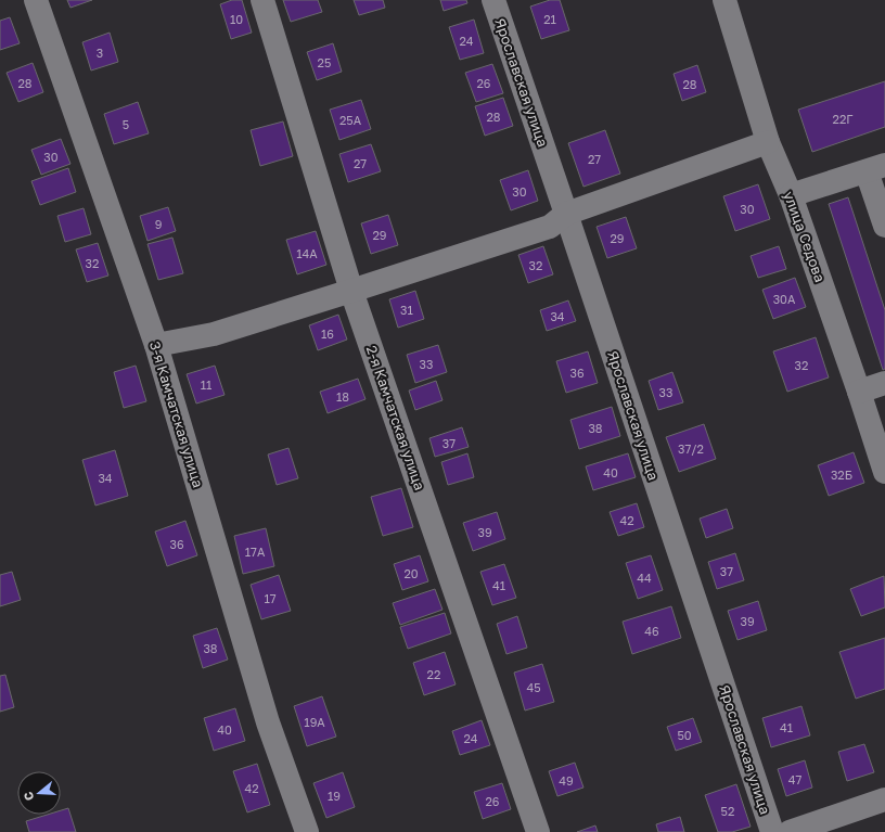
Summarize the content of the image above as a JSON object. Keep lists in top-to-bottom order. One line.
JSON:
{"streets":{"street":["Ярославская улица","улица Седова","3-я Камчатская улица","2-я Камчатская улица"]},"house_numbers":["10","21","24","3","25","28","26","28","28","22Г","25А","5","30","27","27","30","30","9","29","29","14А","32","32","30А","31","34","16","33","32","36","11","33","18","38","37","37/2","40","32Б","34","42","39","36","17А","37","20","44","41","17","39","46","38","22","45","19А","41","40","50","24","47","49","42","19","26","52"],"north":"left"}
